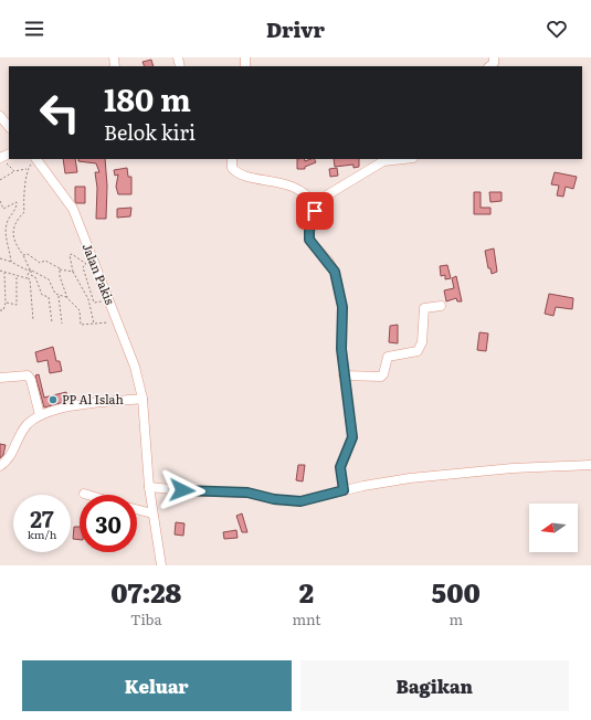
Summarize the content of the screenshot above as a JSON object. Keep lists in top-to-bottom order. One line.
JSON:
{"streets":{"street":["Jalan Pakis"]},"places":["PP Al Islah"],"north":"left","page":{"header":"Drivr","turn":["180 m","Belok kiri"],"speed":"27 km/h","limit":"30","eta":["07:28","Tiba","2","mnt","500","m"],"buttons":["Keluar","Bagikan"]}}
